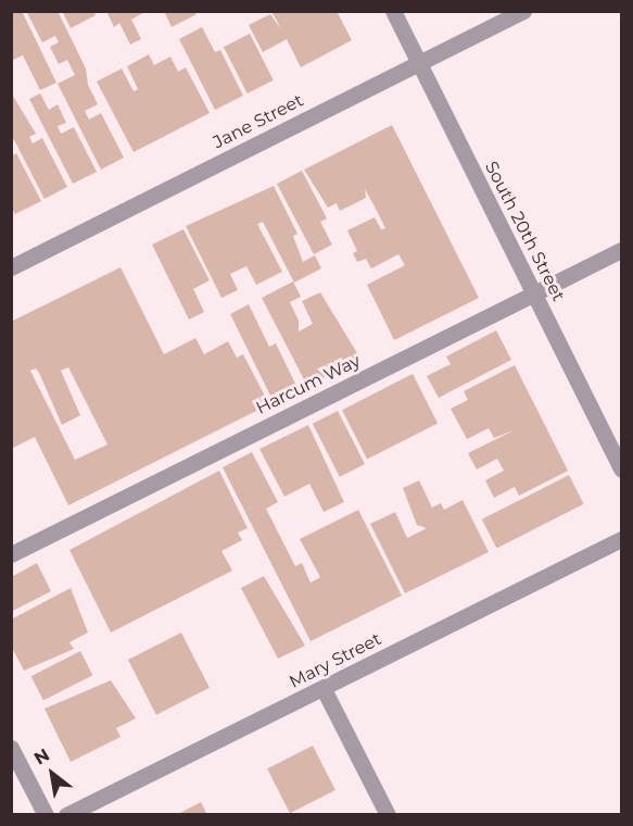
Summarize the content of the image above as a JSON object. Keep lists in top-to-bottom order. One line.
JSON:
{"streets":{"street":["Jane Street","South 20th Street","Harcum Way","Mary Street"]},"crossings":[["Jane Street","South 20th Street"],["South 20th Street","Harcum Way"]],"north":"top left"}
